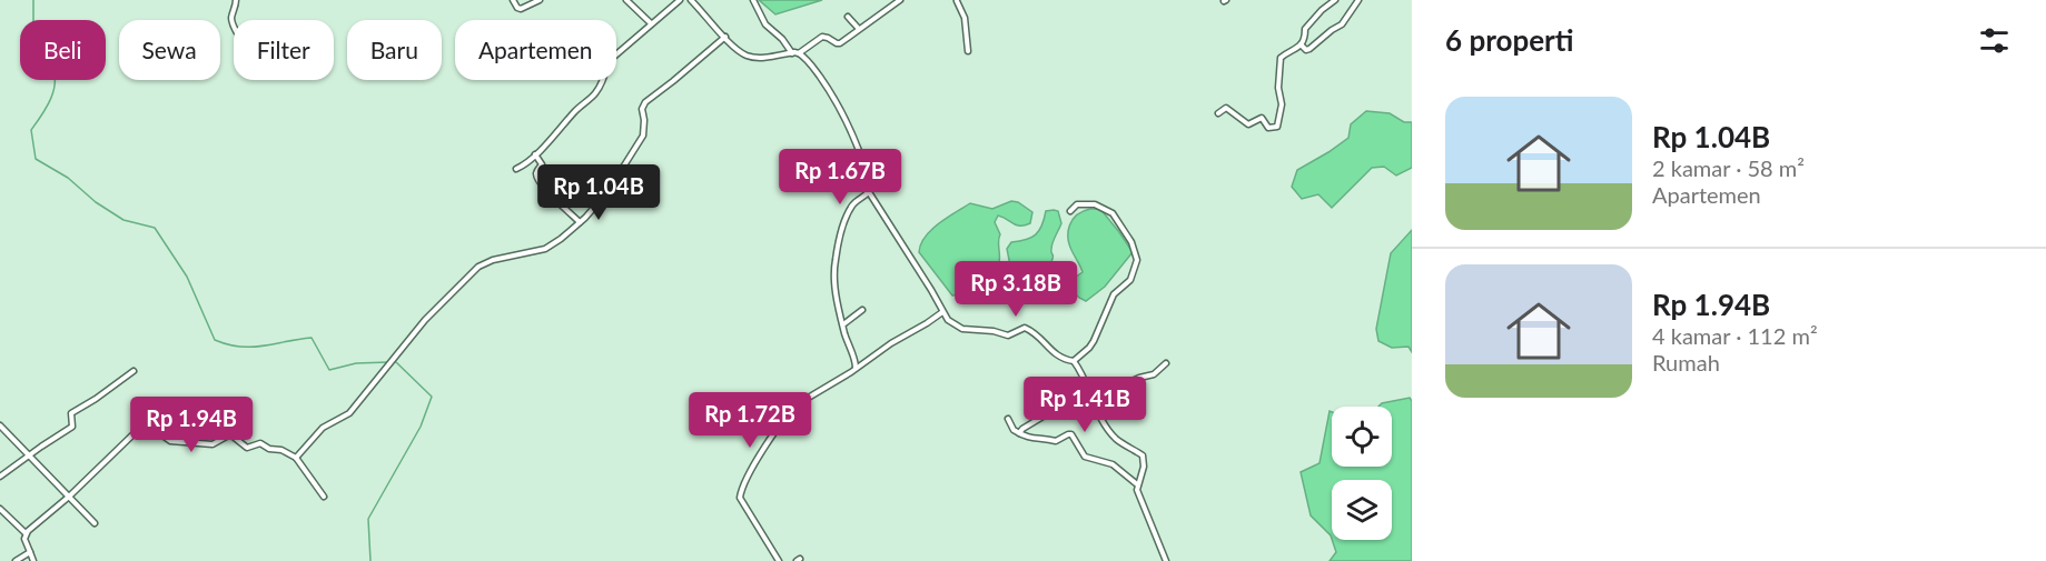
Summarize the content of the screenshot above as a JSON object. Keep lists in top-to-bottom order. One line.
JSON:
{"page":{"heading":"6 properti","chip":["Beli","Sewa","Filter","Baru","Apartemen"],"list":[{"name":"Rp 1.04B","note":"2 kamar · 58 m² · Apartemen"},{"name":"Rp 1.94B","note":"4 kamar · 112 m² · Rumah"}],"price":["Rp 1.67B","Rp 1.04B","Rp 3.18B","Rp 1.41B","Rp 1.72B","Rp 1.94B"]}}
